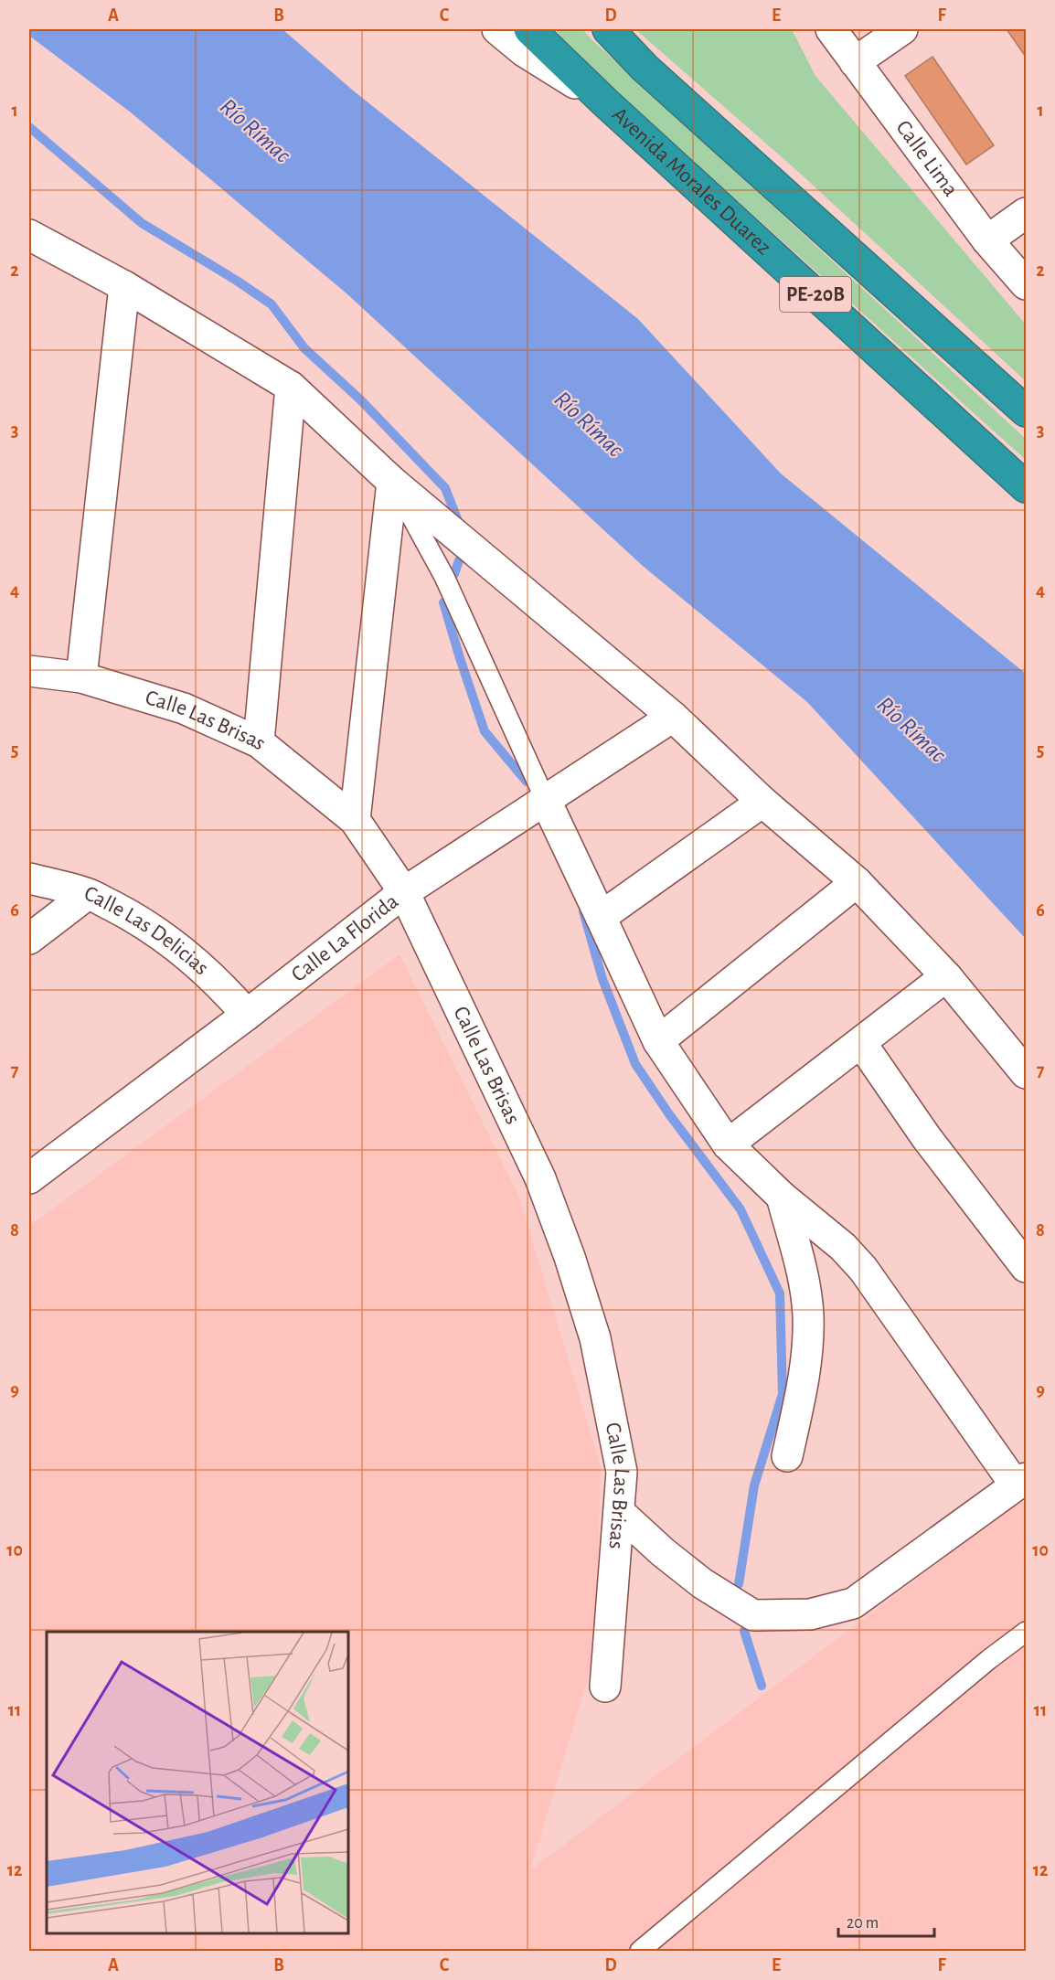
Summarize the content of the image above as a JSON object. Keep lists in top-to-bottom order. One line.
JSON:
{"streets":{"highway":["Avenida Morales Duarez","PE-20B"],"street":["Calle Lima","Calle Las Brisas","Calle Las Delicias","Calle La Florida"]},"crossings":[["Calle Las Brisas","Calle La Florida"],["Calle Las Delicias","Calle La Florida"]],"water":["Río Rímac"],"scale_bar":"20 m","grid":{"columns":["A","B","C","D","E","F"],"rows":["1","2","3","4","5","6","7","8","9","10","11","12"]}}
